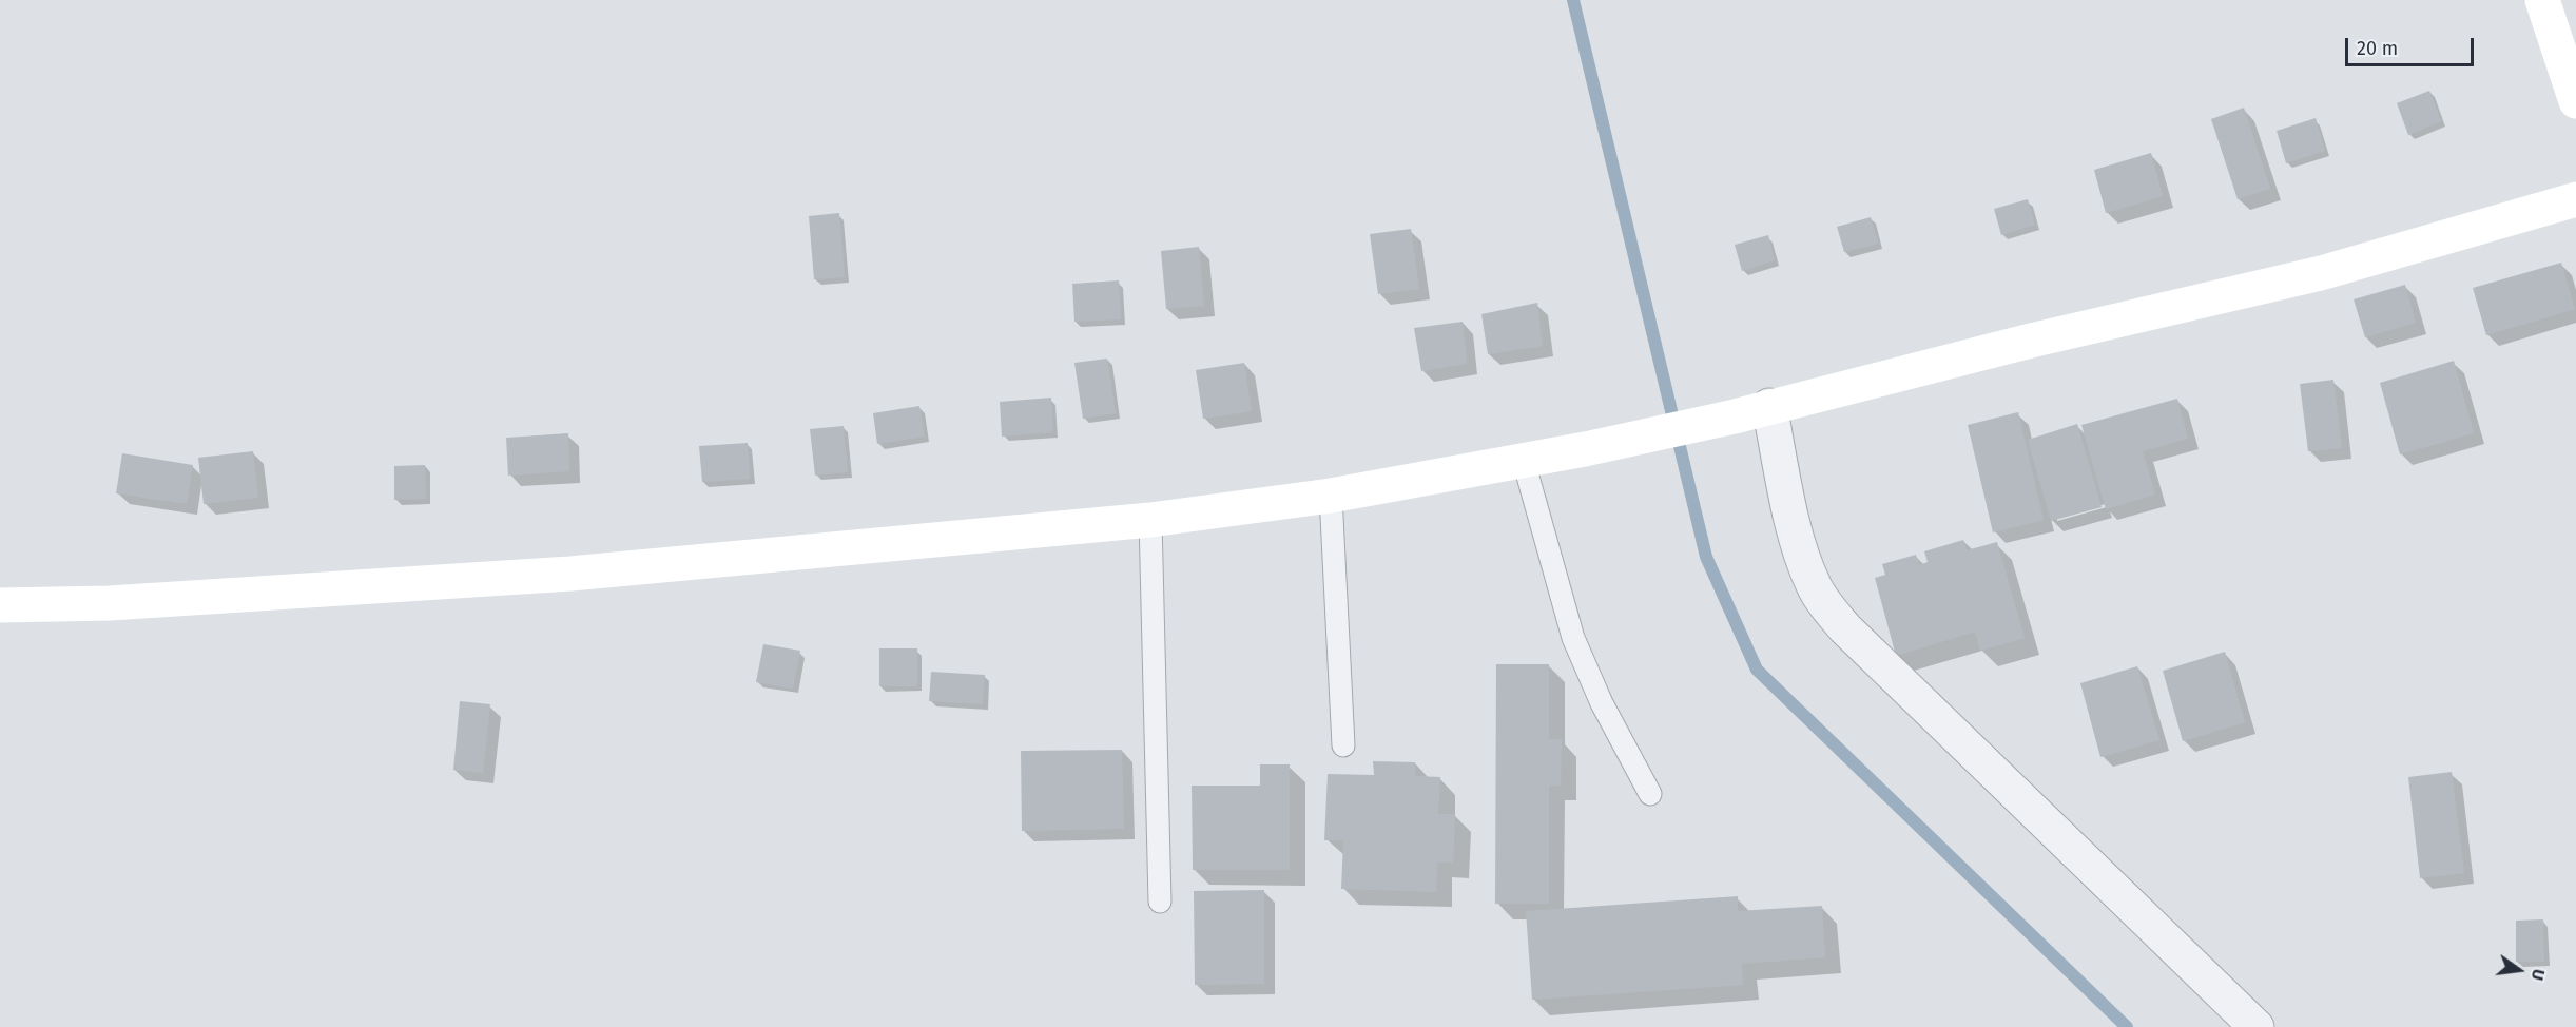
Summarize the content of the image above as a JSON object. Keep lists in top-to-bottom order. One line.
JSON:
{"scale_bar":"20 m","north":"right"}
